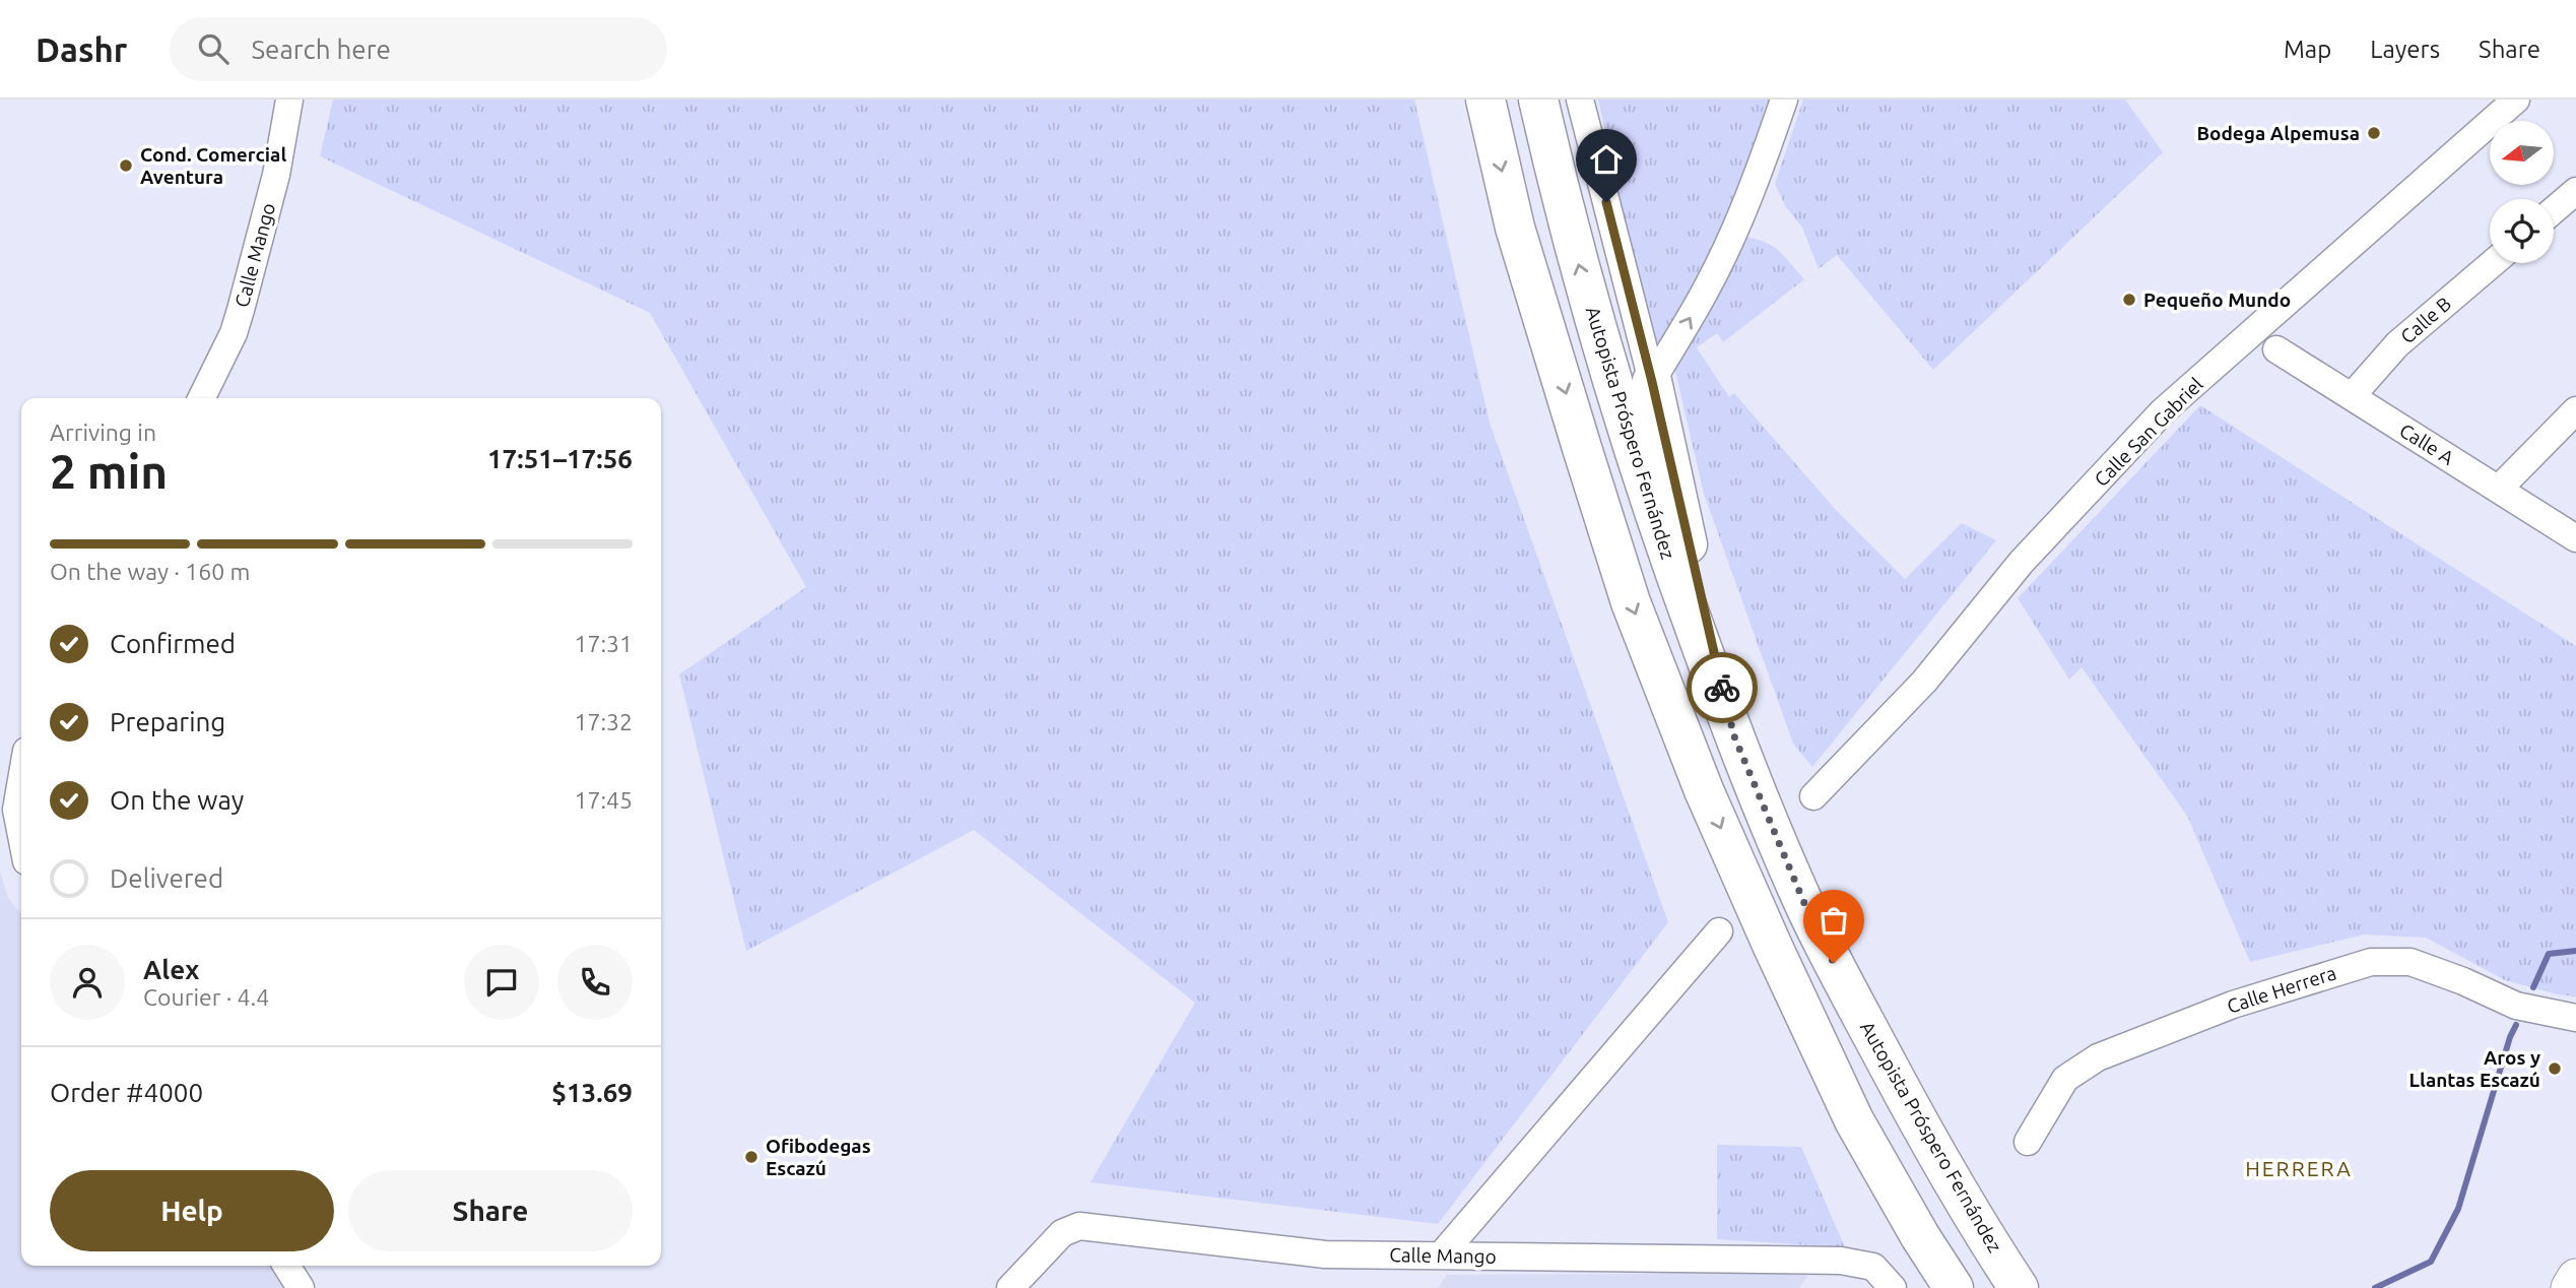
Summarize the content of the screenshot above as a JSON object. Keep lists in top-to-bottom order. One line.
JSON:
{"streets":{"highway":["Autopista Próspero Fernández"],"street":["Calle Mango","Calle B","Calle San Gabriel","Calle A","Calle Herrera"]},"crossings":[["Calle B","Calle A"]],"districts":["HERRERA"],"places":["Bodega Alpemusa","Cond. Comercial Aventura","Pequeño Mundo","Aros y Llantas Escazú","Ofibodegas Escazú"],"north":"left","page":{"header":"Dashr","search":"Search here","nav":["Map","Layers","Share"],"heading":["2 min","Arriving in","17:51–17:56"],"panel":["Alex","Courier · 4.4","Order #4000","$13.69"],"bar":"On the way · 160 m","list":[["Confirmed","17:31"],["Preparing","17:32"],["On the way","17:45"],"Delivered"],"buttons":["Help","Share"]}}
